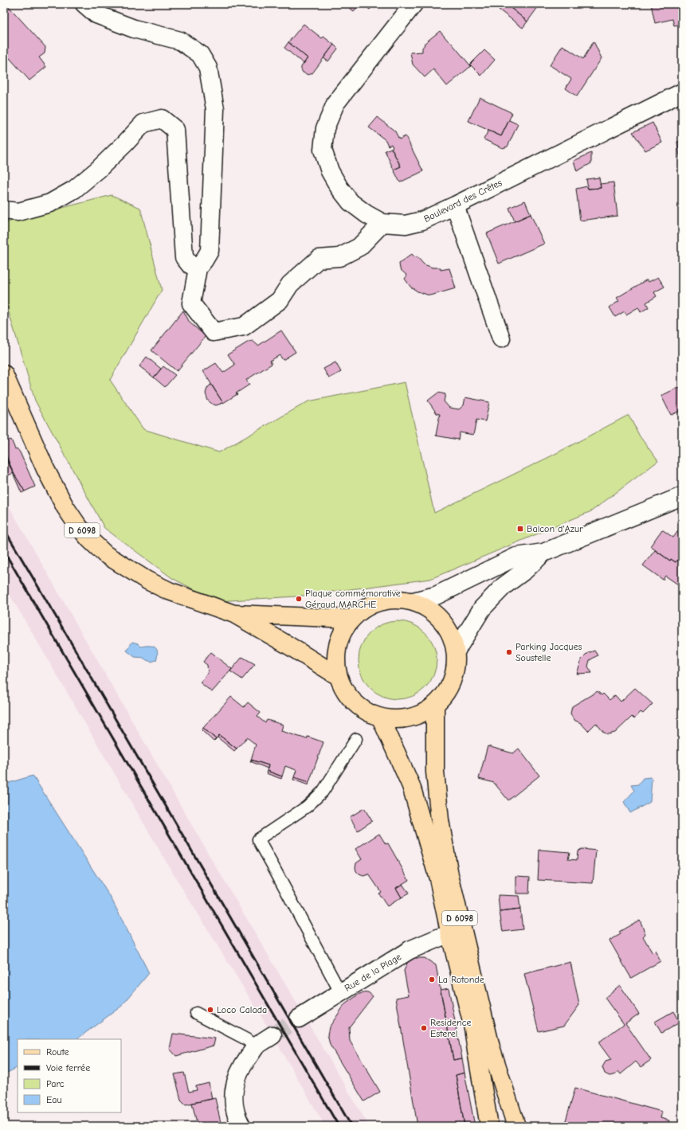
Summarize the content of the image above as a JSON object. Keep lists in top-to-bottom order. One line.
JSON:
{"streets":{"main road":["D 6098"],"street":["Boulevard des Crêtes","Rue de la Plage"]},"crossings":[["D 6098","Rue de la Plage"]],"places":{"transit":["Balcon d'Azur"],"other":["Plaque commémorative Géraud MARCHE","Parking Jacques Soustelle","La Rotonde","Loco Calada","Residence Esterel"]},"legend":["Route","Voie ferrée","Parc","Eau"]}
